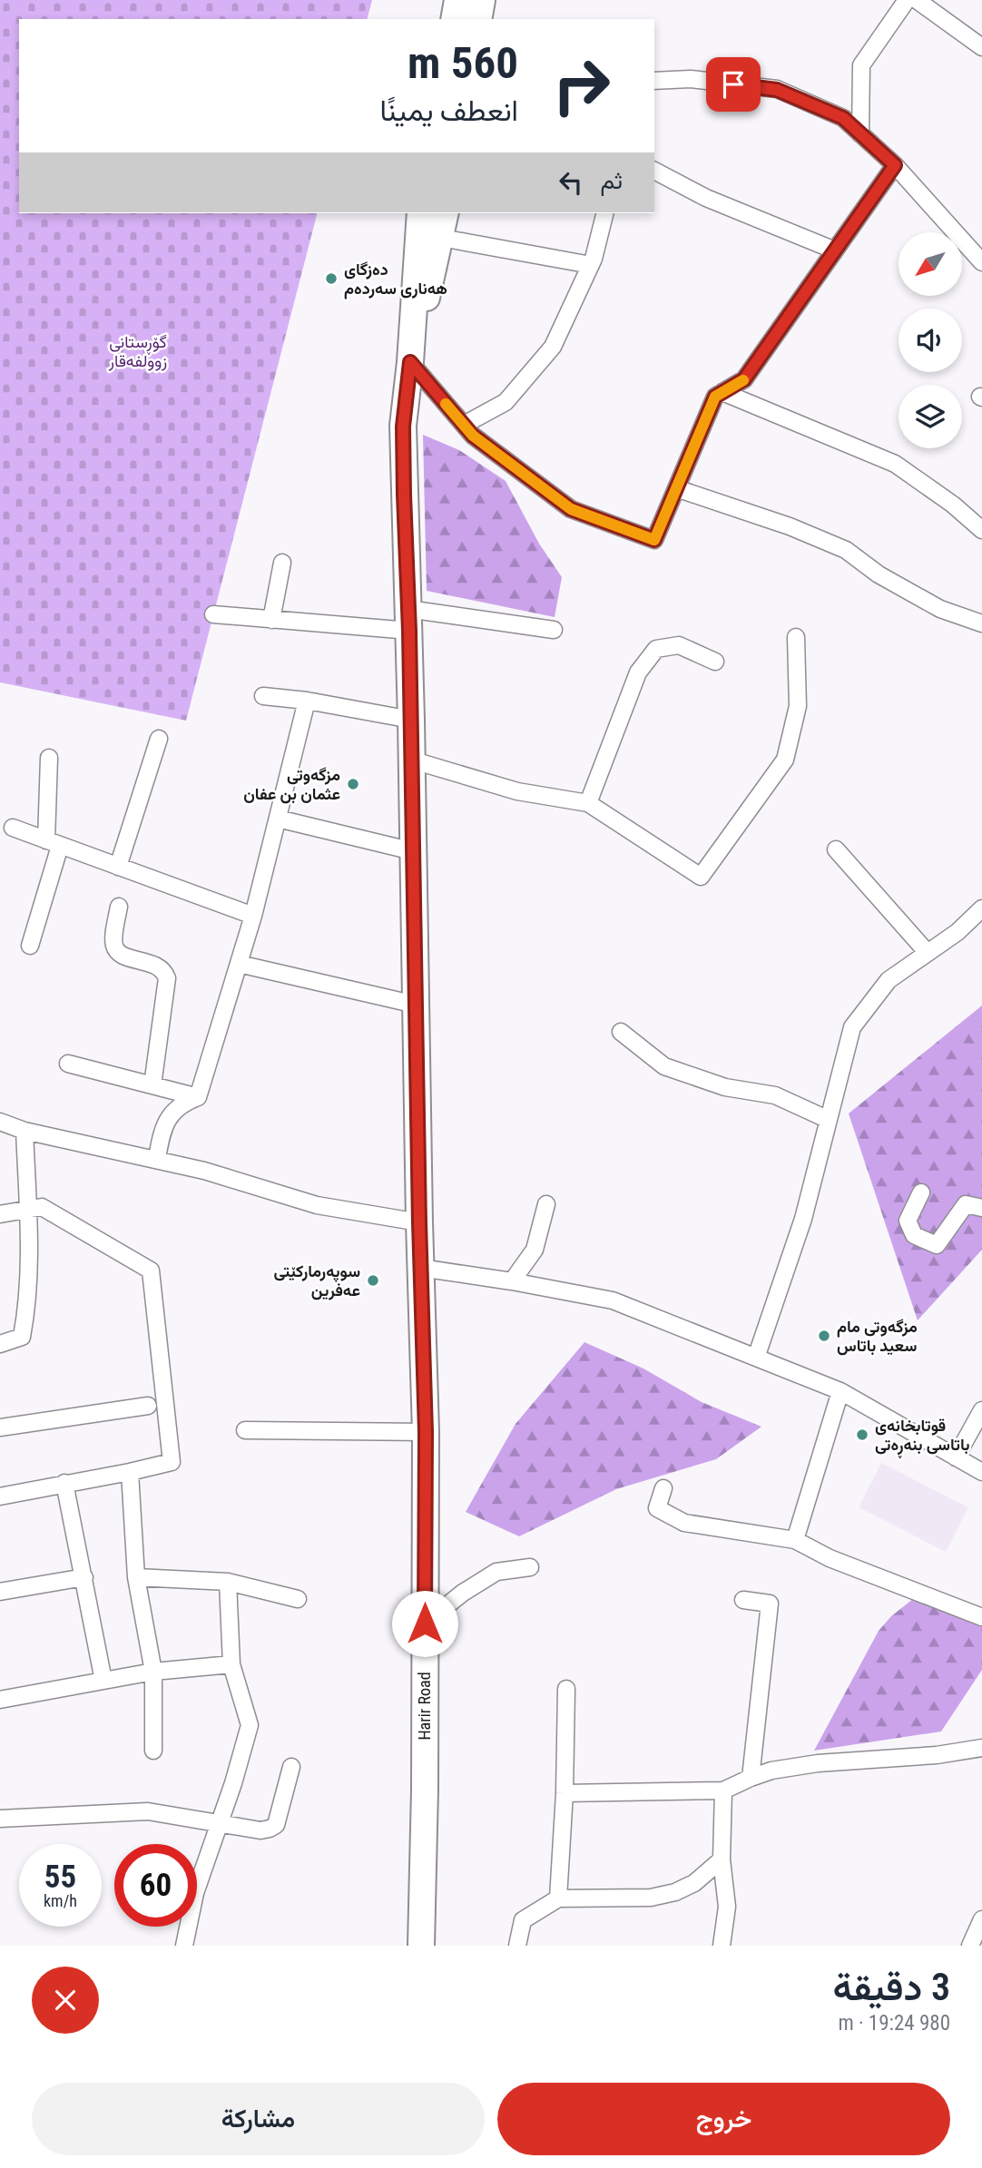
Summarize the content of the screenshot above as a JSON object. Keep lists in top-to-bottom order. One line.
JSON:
{"streets":{"main road":["Harir Road"]},"parks":["گۆڕستانی زوولفەقار"],"places":["دەزگای هەناری سەردەم","مزگەوتی عثمان بن عفان","سوپەرمارکێتی عەفرین","مزگەوتی مام سعید باتاس","قوتابخانەی باتاسی بنەڕەتی"],"north":"bottom left","page":{"turn":["560 m","انعطف يمينًا"],"then":"ثم","speed":"55 km/h","limit":"60","heading":["3 دقيقة","980 m · 19:24"],"buttons":["خروج","مشاركة"]}}
